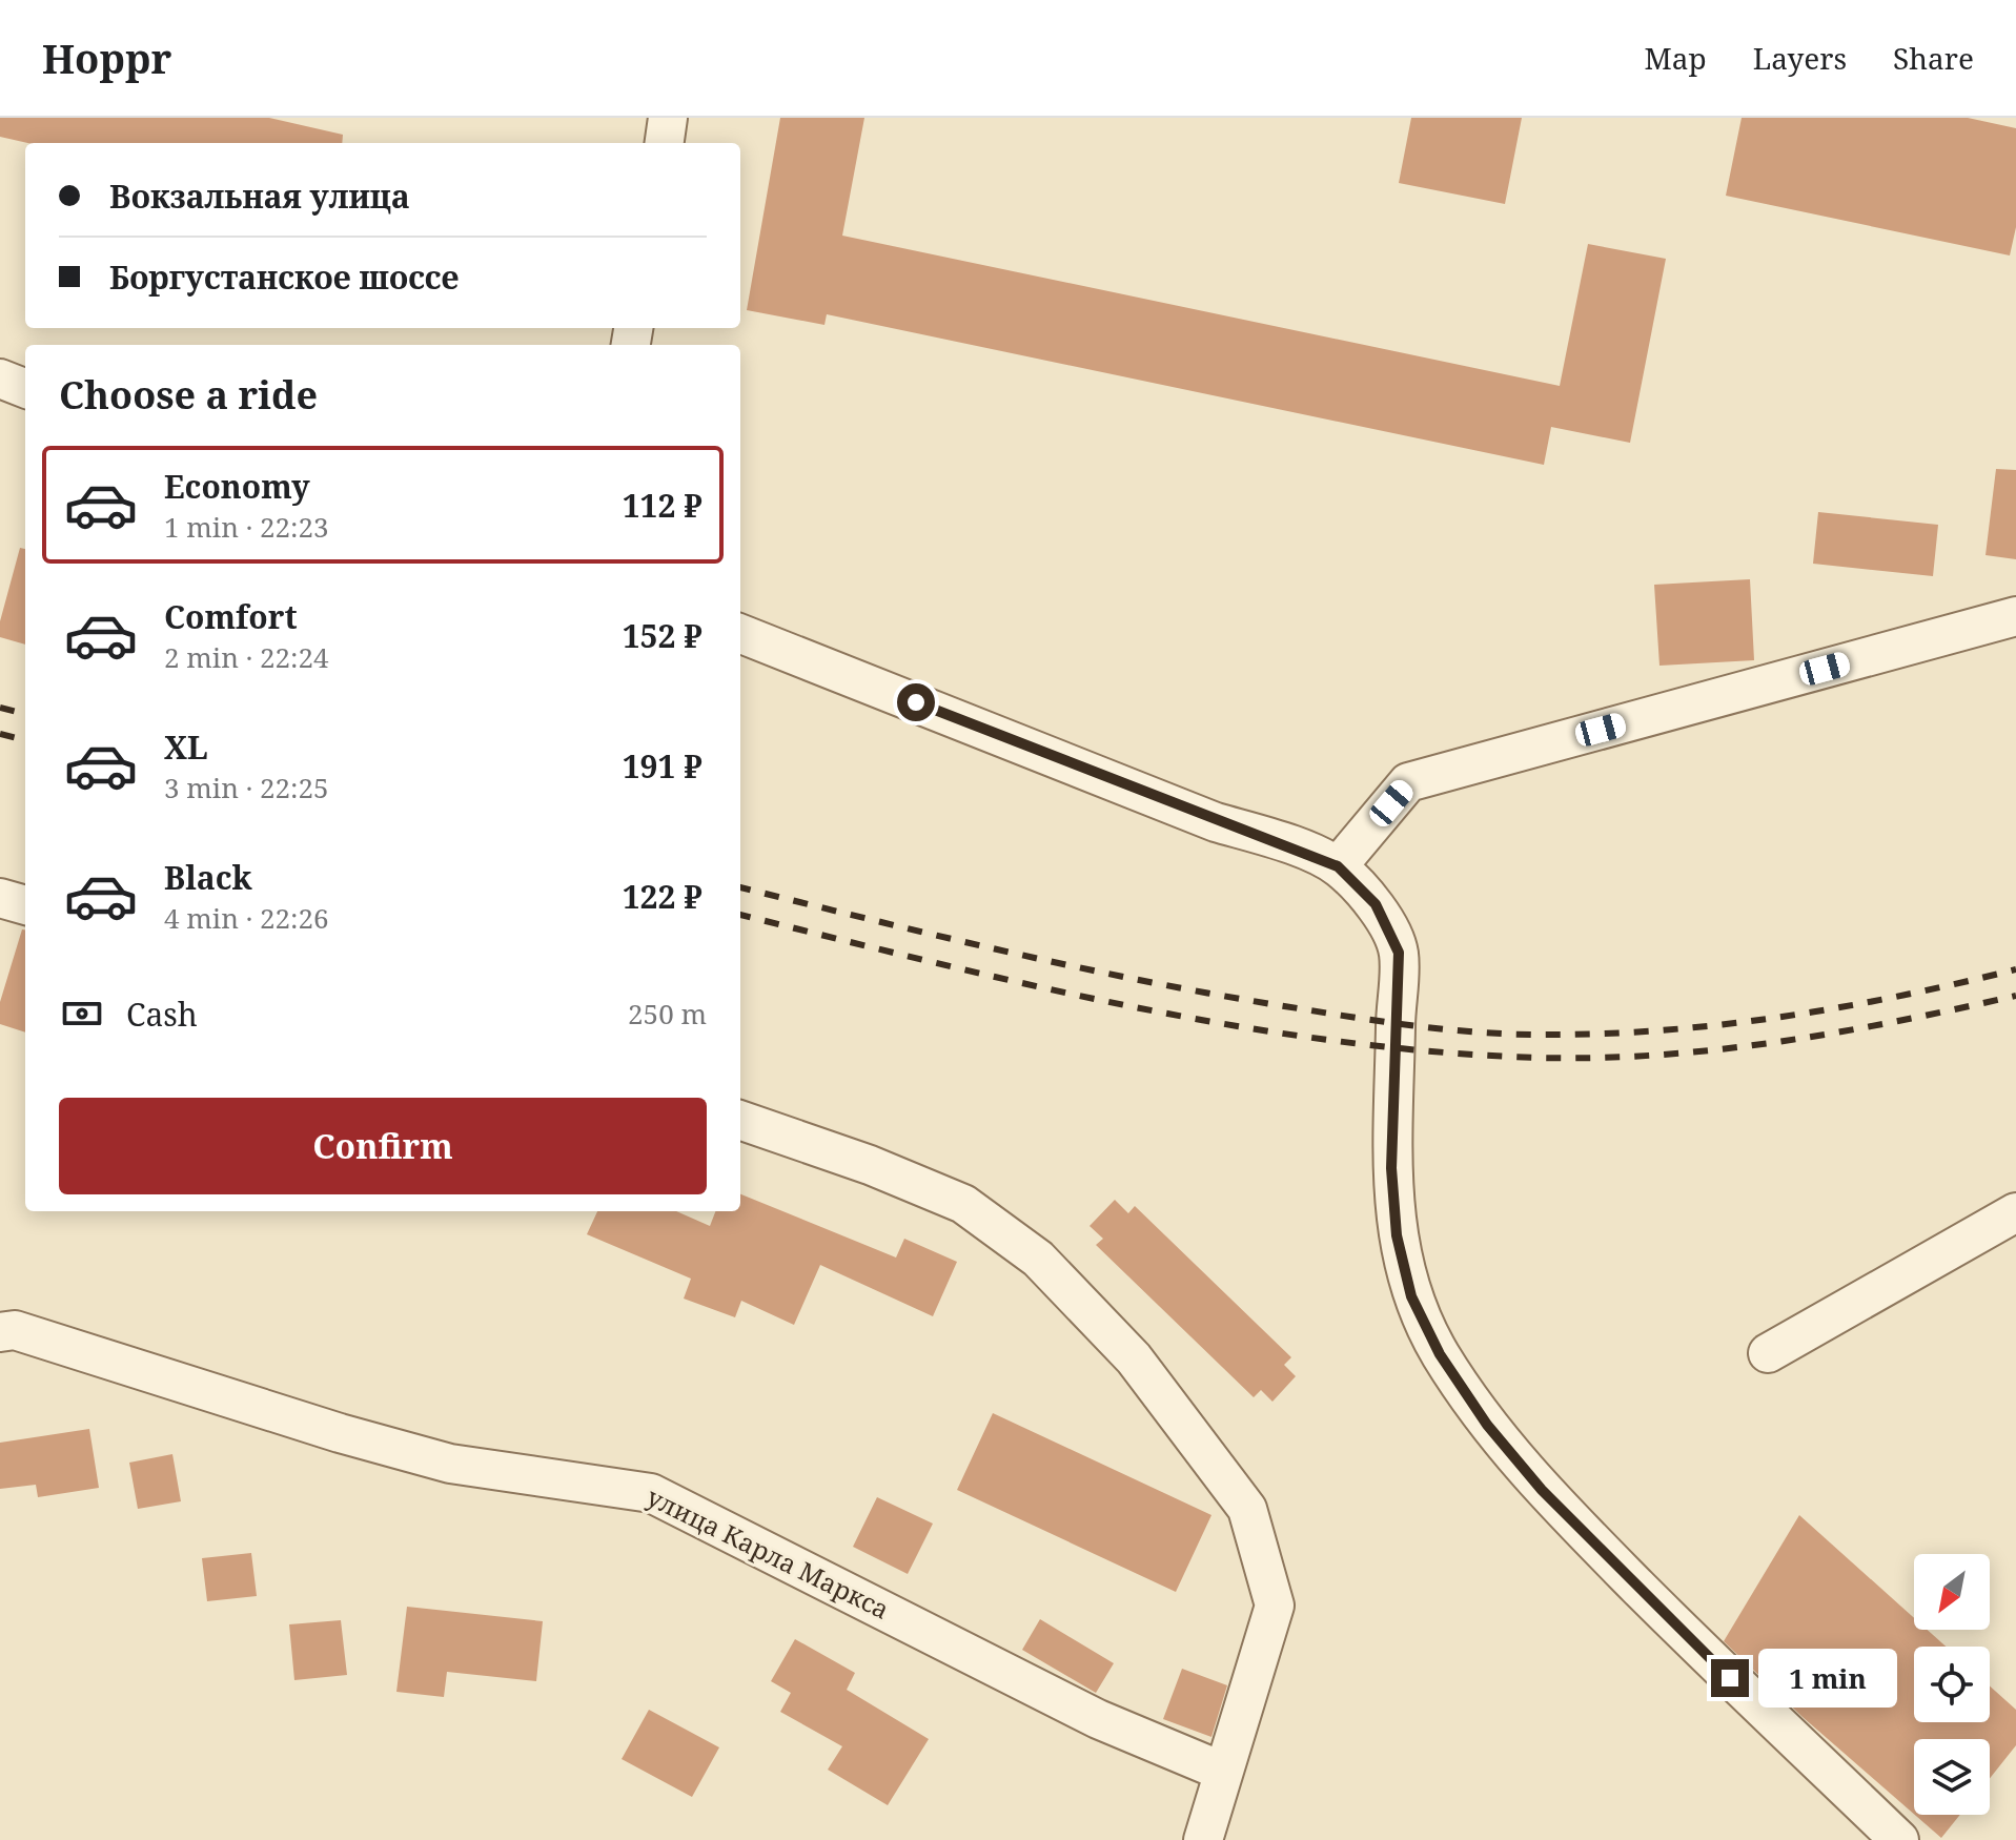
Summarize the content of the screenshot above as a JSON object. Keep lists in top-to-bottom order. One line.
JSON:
{"streets":{"street":["улица Карла Маркса"]},"north":"bottom left","page":{"header":"Hoppr","nav":["Map","Layers","Share"],"banner":["Вокзальная улица","Боргустанское шоссе"],"heading":"Choose a ride","list":[{"name":"Economy","note":"1 min · 22:23","value":"112 ₽"},{"name":"Comfort","note":"2 min · 22:24","value":"152 ₽"},{"name":"XL","note":"3 min · 22:25","value":"191 ₽"},{"name":"Black","note":"4 min · 22:26","value":"122 ₽"}],"pay":["Cash","250 m"],"buttons":"Confirm","bubble":"1 min"}}
